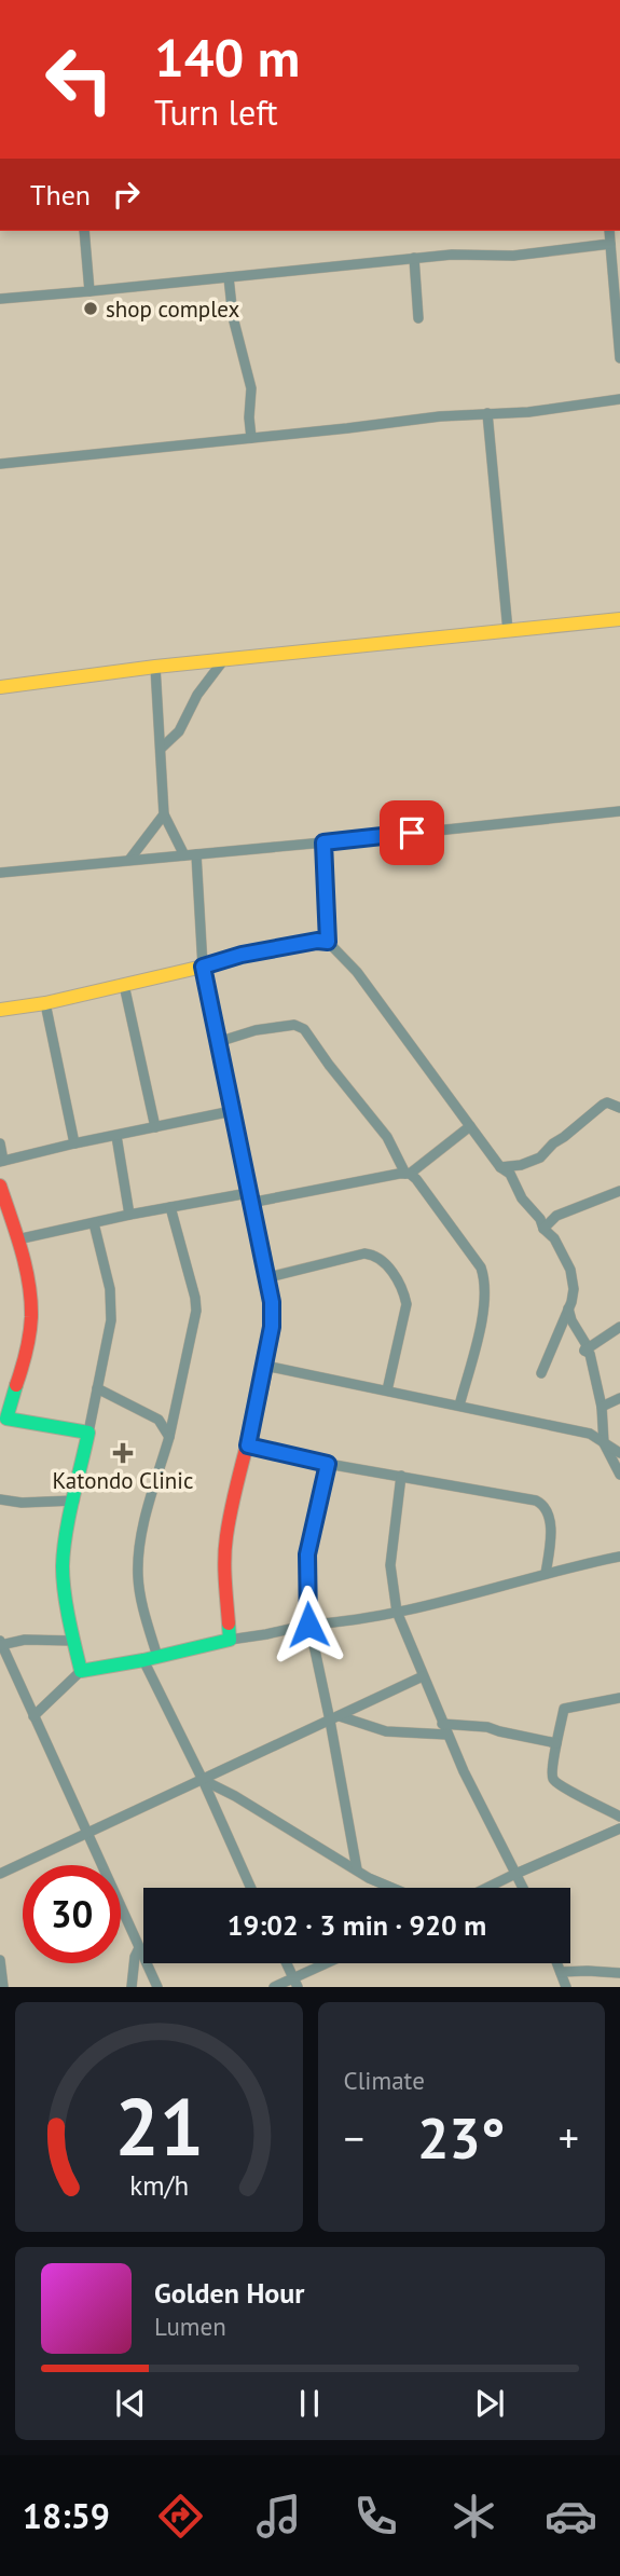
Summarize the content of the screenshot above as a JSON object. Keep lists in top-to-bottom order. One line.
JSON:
{"places":{"other":["shop complex"],"health":["Katondo Clinic"]},"page":{"turn":["140 m","Turn left"],"then":"Then","limit":"30","trip":"19:02 · 3 min · 920 m","tile":"Climate","heat":["−","23°","+"],"song":["Golden Hour","Lumen"],"tabs":"18:59","gauge":["21","km/h"]}}
